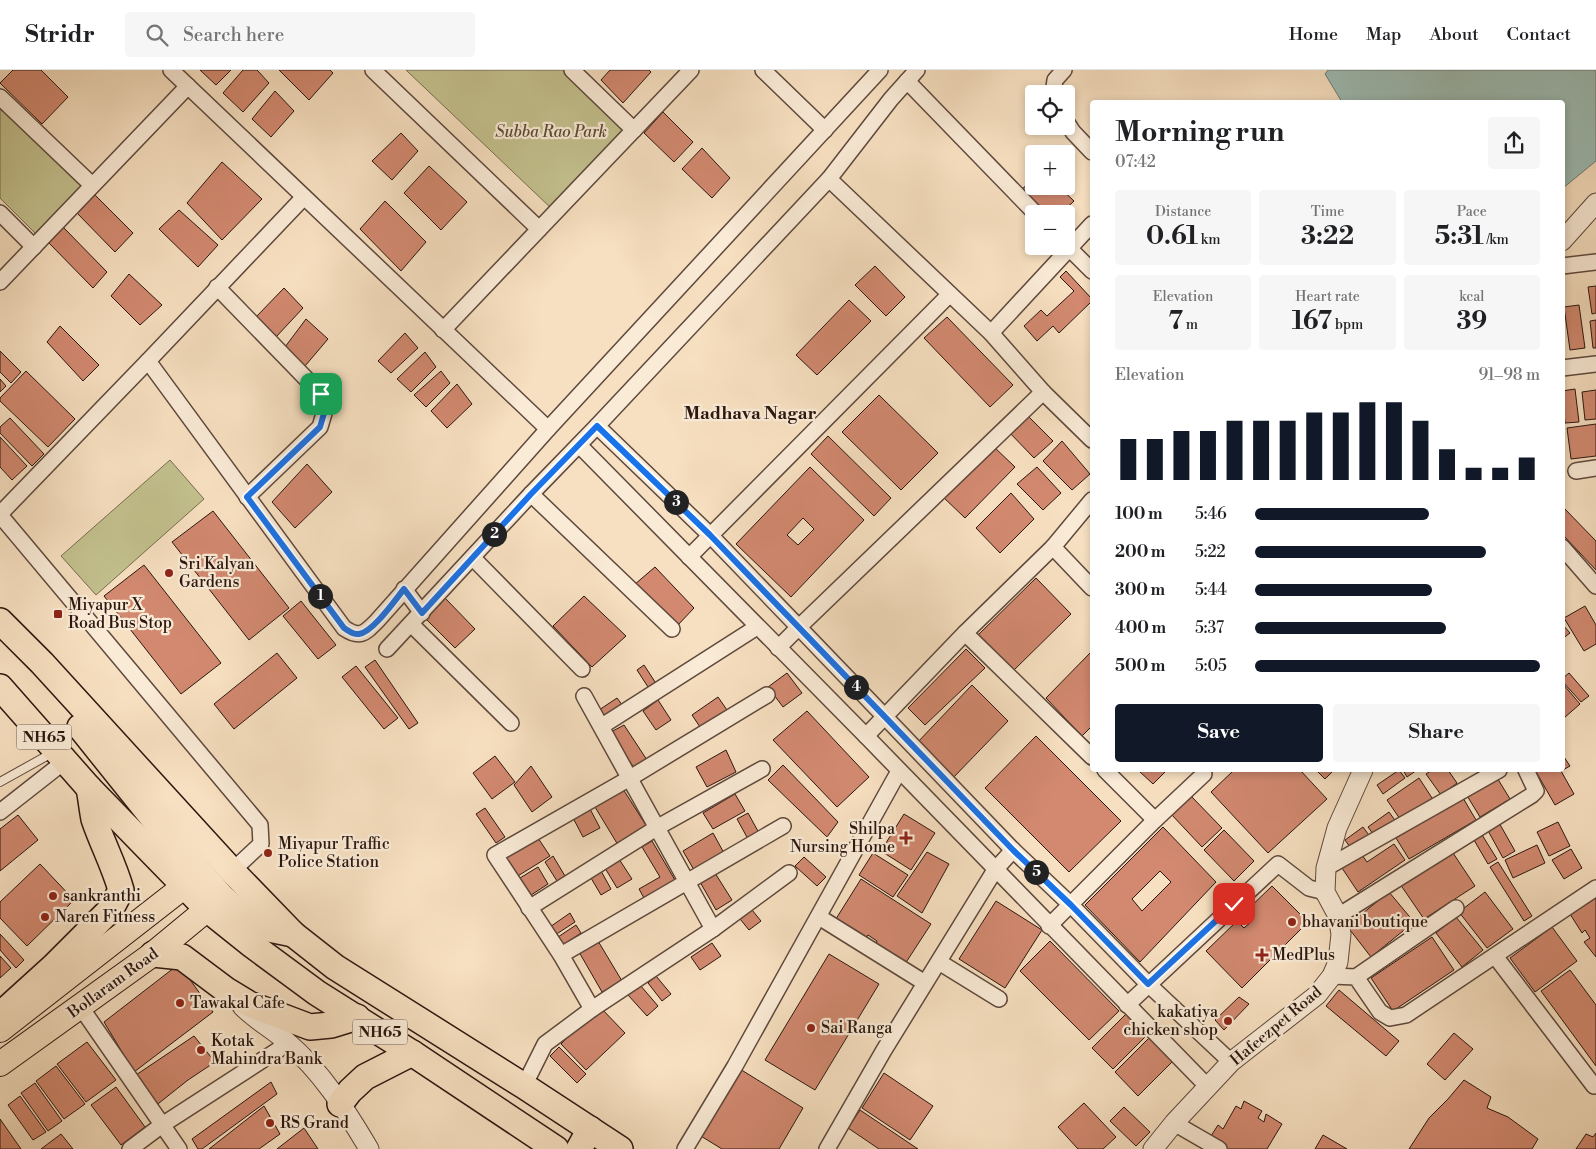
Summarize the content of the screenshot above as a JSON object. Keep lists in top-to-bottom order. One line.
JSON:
{"streets":{"highway":["NH65"],"main road":["Bollaram Road"],"street":["Hafeezpet Road"]},"crossings":[["NH65","Bollaram Road"]],"districts":["Madhava Nagar"],"parks":["Subba Rao Park"],"places":{"other":["Sri Kalyan Gardens","Miyapur Traffic Police Station","sankranthi","Naren Fitness","bhavani boutique","Tawakal Cafe","kakatiya chicken shop","Sai Ranga","Kotak Mahindra Bank","RS Grand"],"transit":["Miyapur X Road Bus Stop"],"health":["Shilpa Nursing Home","MedPlus"]},"page":{"header":"Stridr","search":"Search here","nav":["Home","Map","About","Contact"],"map_buttons":["+","−"],"heading":["Morning run","07:42"],"stats":[["Distance","0.61 km"],["Time","3:22"],["Pace","5:31 /km"],["Elevation","7 m"],["Heart rate","167 bpm"],["kcal","39"]],"chart":["Elevation","91–98 m"],"pins":["3","2","1","4","5"],"list":[{"name":"100 m","note":"5:46"},{"name":"200 m","note":"5:22"},{"name":"300 m","note":"5:44"},{"name":"400 m","note":"5:37"},{"name":"500 m","note":"5:05"}],"buttons":["Save","Share"]}}
